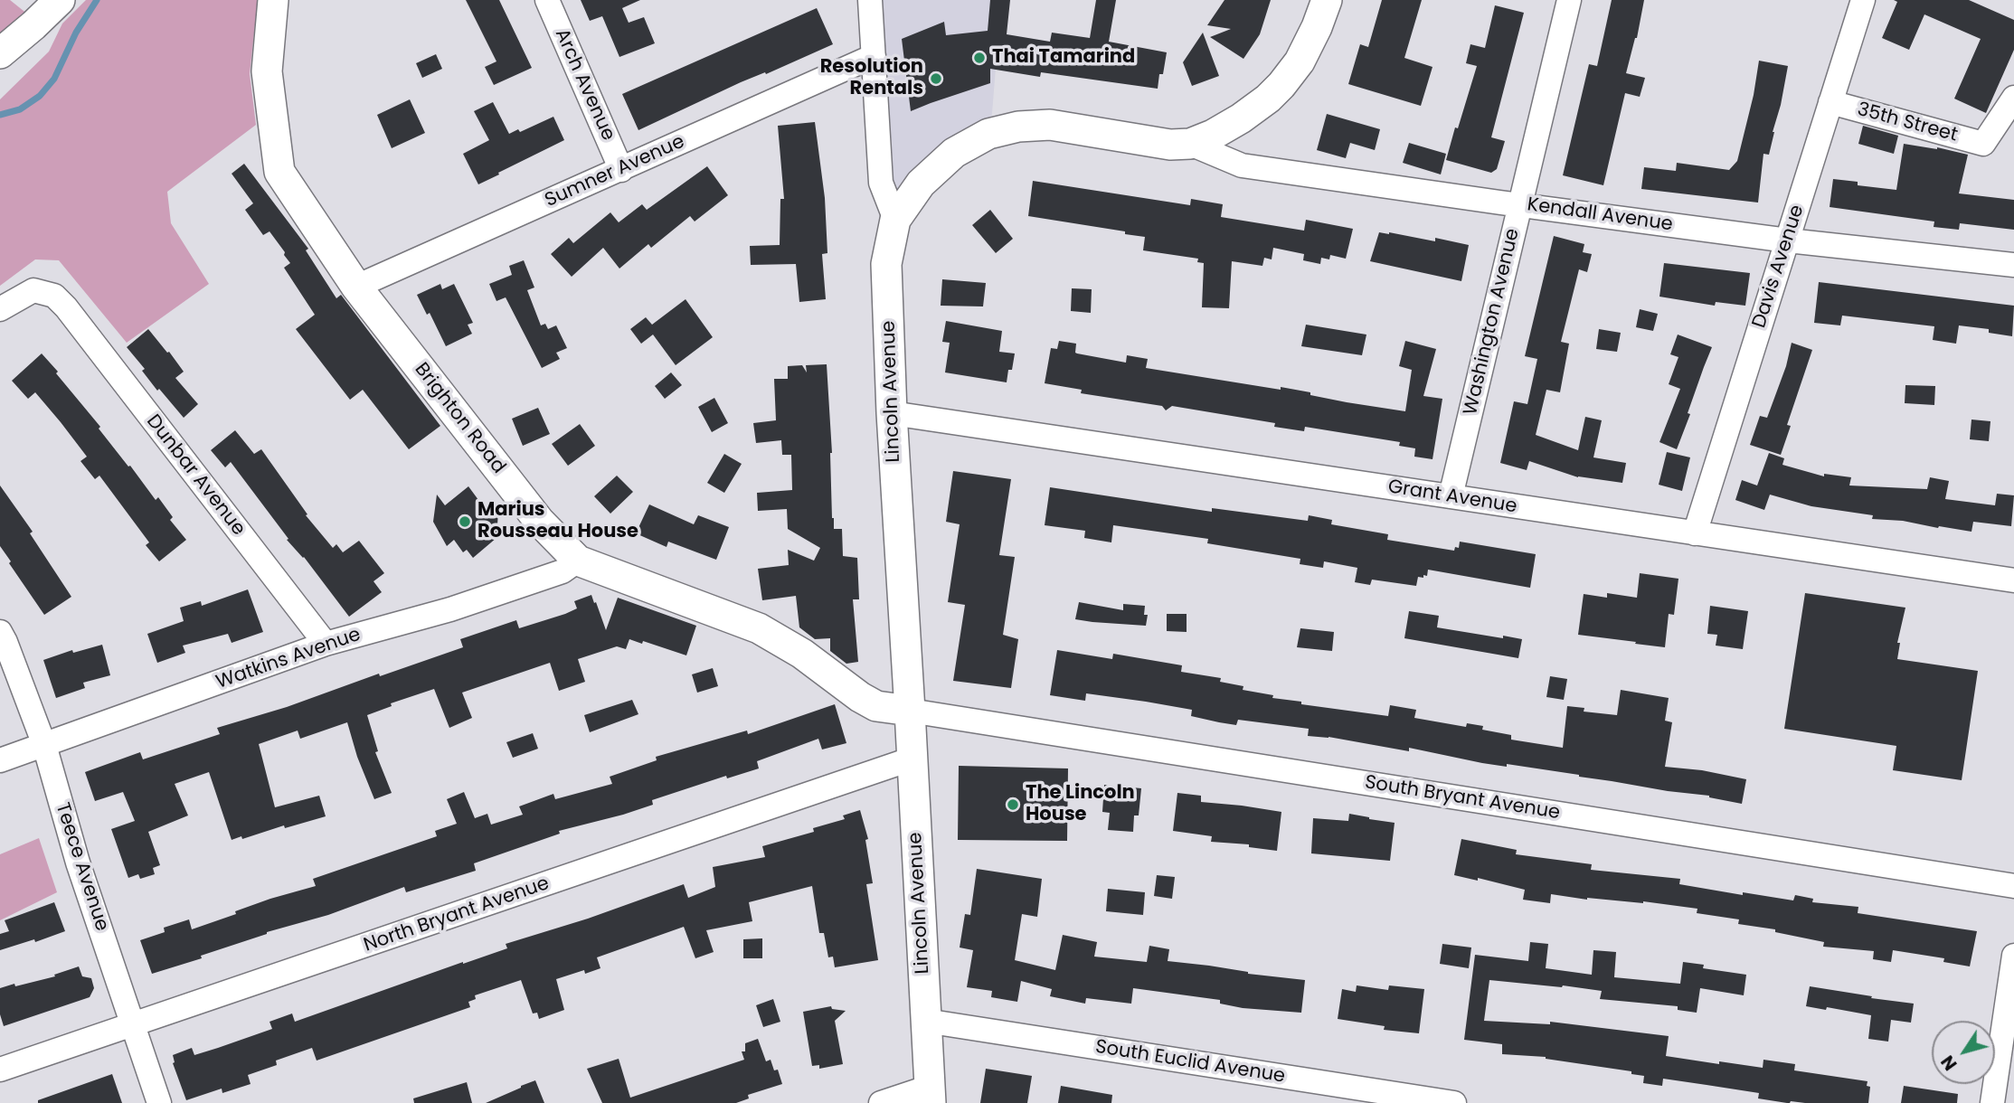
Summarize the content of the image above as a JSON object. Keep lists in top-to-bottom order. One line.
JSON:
{"streets":{"street":["Arch Avenue","35th Street","Sumner Avenue","Kendall Avenue","Davis Avenue","Washington Avenue","Lincoln Avenue","Brighton Road","Dunbar Avenue","Grant Avenue","Watkins Avenue","South Bryant Avenue","Teece Avenue","North Bryant Avenue","South Euclid Avenue"]},"crossings":[["Arch Avenue","Sumner Avenue"],["35th Street","Davis Avenue"],["Sumner Avenue","Brighton Road"],["Kendall Avenue","Davis Avenue"],["Kendall Avenue","Washington Avenue"],["Kendall Avenue","Lincoln Avenue"],["Davis Avenue","Grant Avenue"],["Washington Avenue","Grant Avenue"],["Lincoln Avenue","Brighton Road"],["Lincoln Avenue","Grant Avenue"],["Lincoln Avenue","South Bryant Avenue"],["Lincoln Avenue","North Bryant Avenue"],["Lincoln Avenue","South Euclid Avenue"],["Brighton Road","Watkins Avenue"],["Brighton Road","South Bryant Avenue"],["Dunbar Avenue","Watkins Avenue"],["Watkins Avenue","Teece Avenue"],["Teece Avenue","North Bryant Avenue"]],"places":["Thai Tamarind","Resolution Rentals","Marius Rousseau House","The Lincoln House"],"north":"bottom left"}
